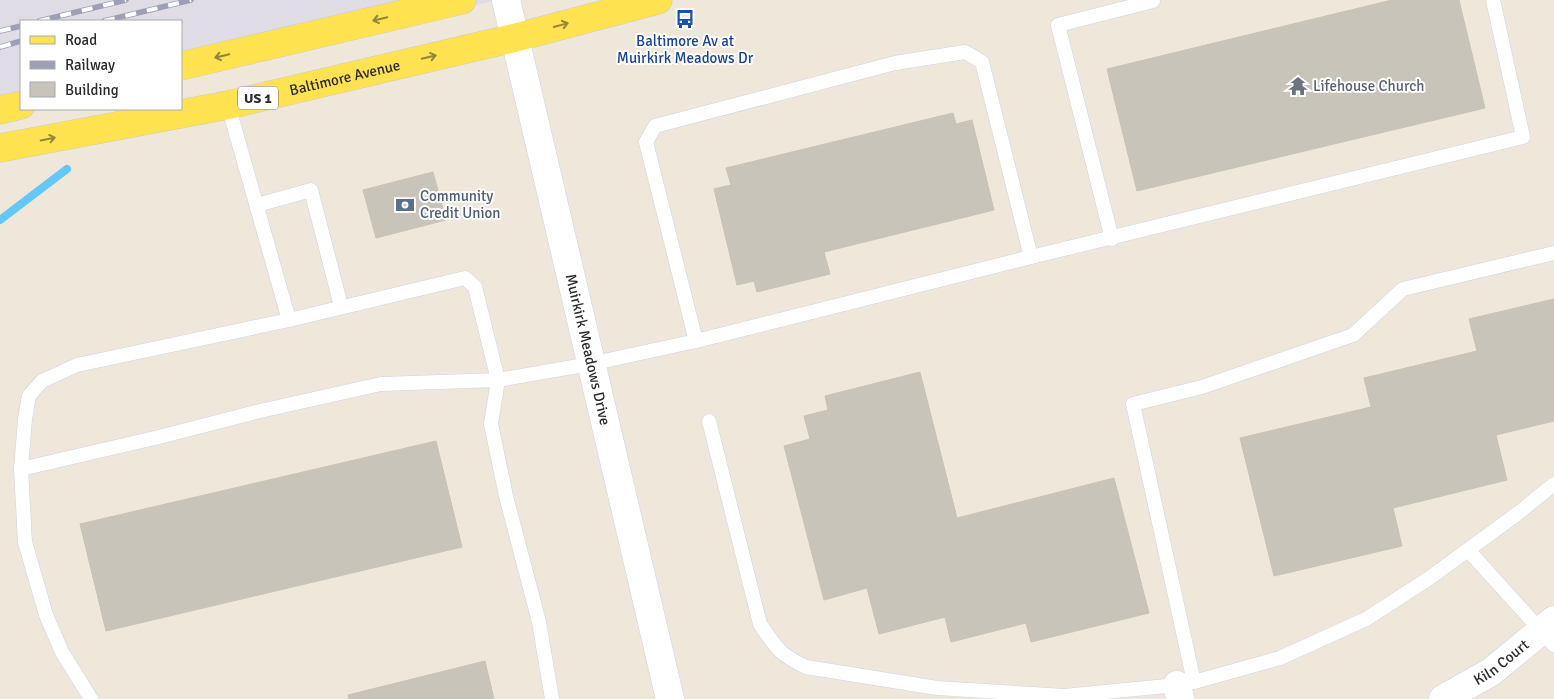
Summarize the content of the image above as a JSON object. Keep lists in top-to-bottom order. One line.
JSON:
{"streets":{"main road":["Baltimore Avenue","US 1","Muirkirk Meadows Drive","Kiln Court"]},"crossings":[["Baltimore Avenue","Muirkirk Meadows Drive"]],"places":{"bus stop":["Baltimore Av at Muirkirk Meadows Dr"],"temple":["Lifehouse Church"],"bank":["Community Credit Union"]},"legend":["Road","Railway","Building"]}
